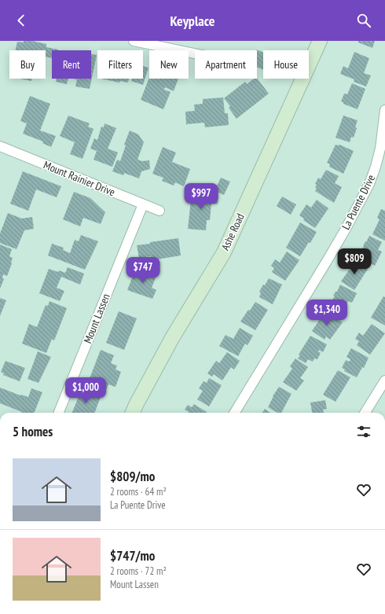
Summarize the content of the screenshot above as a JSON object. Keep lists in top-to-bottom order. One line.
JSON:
{"streets":{"street":["Mount Rainier Drive","La Puente Drive","Ashe Road","Mount Lassen"]},"crossings":[["Mount Rainier Drive","Mount Lassen"]],"page":{"header":"Keyplace","chip":["Buy","Rent","Filters","New","Apartment","House"],"price":["$997","$809","$747","$1,340","$1,000"],"heading":"5 homes","list":[{"name":"$809/mo","note":"2 rooms · 64 m² · La Puente Drive"},{"name":"$747/mo","note":"2 rooms · 72 m² · Mount Lassen"}]}}
